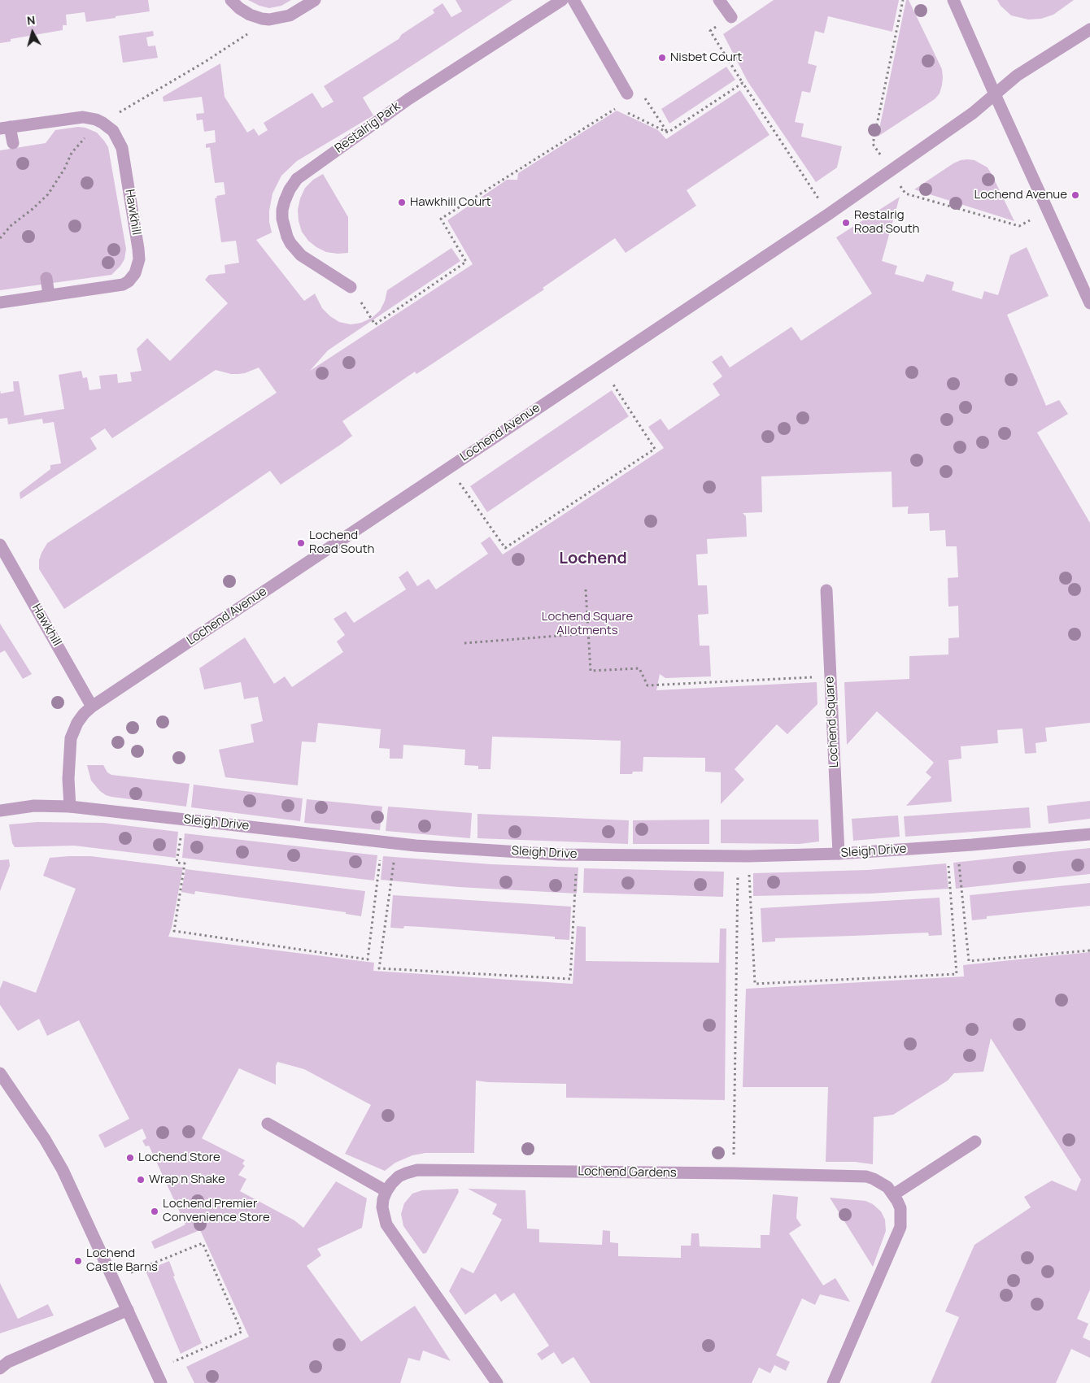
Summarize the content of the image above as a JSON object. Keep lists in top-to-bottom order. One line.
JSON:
{"streets":{"street":["Restalrig Park","Hawkhill","Lochend Avenue","Lochend Square","Sleigh Drive","Lochend Gardens"]},"crossings":[["Hawkhill","Lochend Avenue"],["Lochend Avenue","Sleigh Drive"],["Lochend Square","Sleigh Drive"]],"districts":["Lochend"],"parks":["Lochend Square Allotments"],"places":["Nisbet Court","Lochend Avenue","Hawkhill Court","Restalrig Road South","Lochend Road South","Lochend Store","Wrap n Shake","Lochend Premier Convenience Store","Lochend Castle Barns"],"north":"top"}
